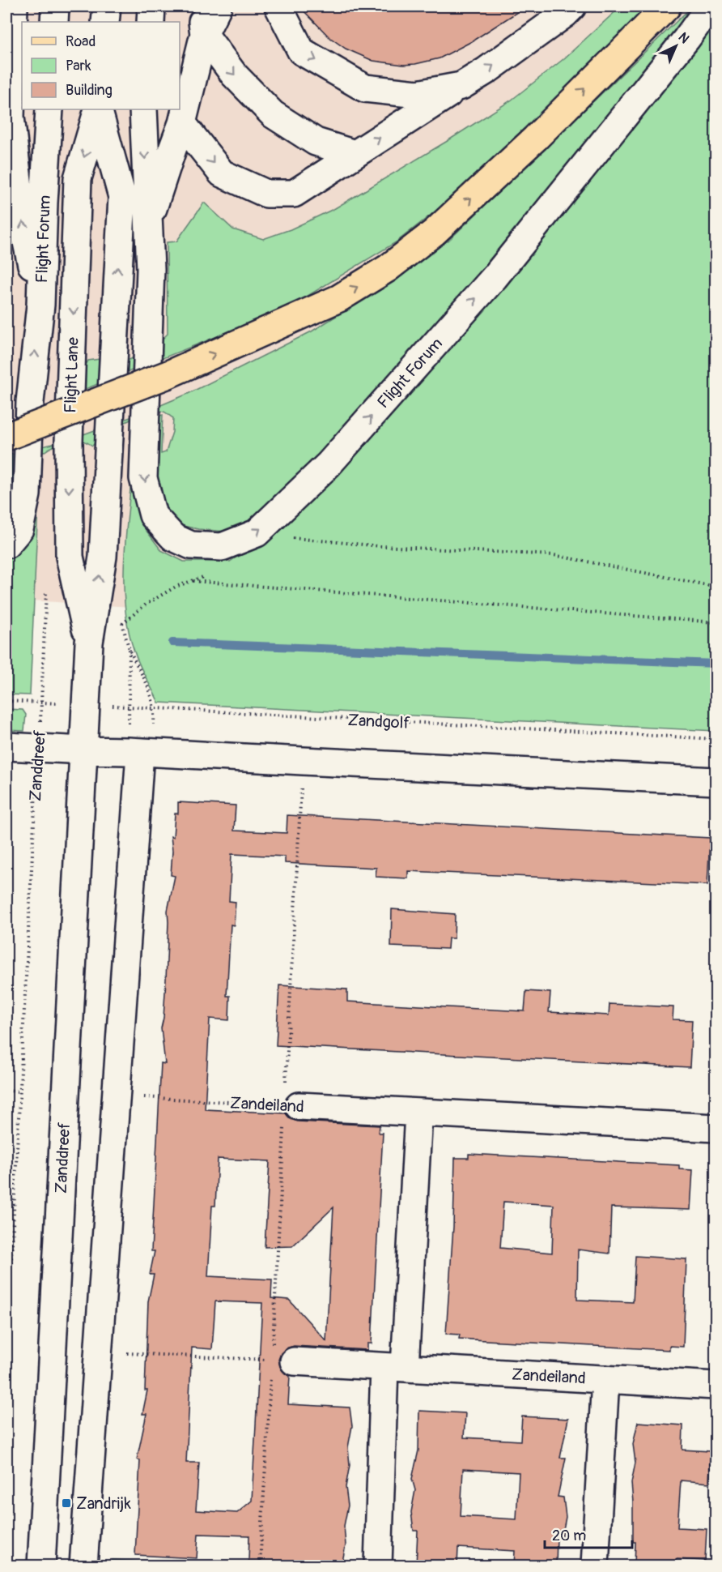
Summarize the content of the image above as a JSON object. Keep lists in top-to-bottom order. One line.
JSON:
{"streets":{"street":["Flight Forum","Flight Lane","Zanddreef","Zandeiland"],"path":["Zandgolf"]},"crossings":[["Flight Lane","Zandgolf"],["Flight Lane","Zanddreef"],["Zandgolf","Zanddreef"]],"places":{"transit":["Zandrijk"]},"legend":["Road","Park","Building"],"scale_bar":"20 m","north":"top right"}
